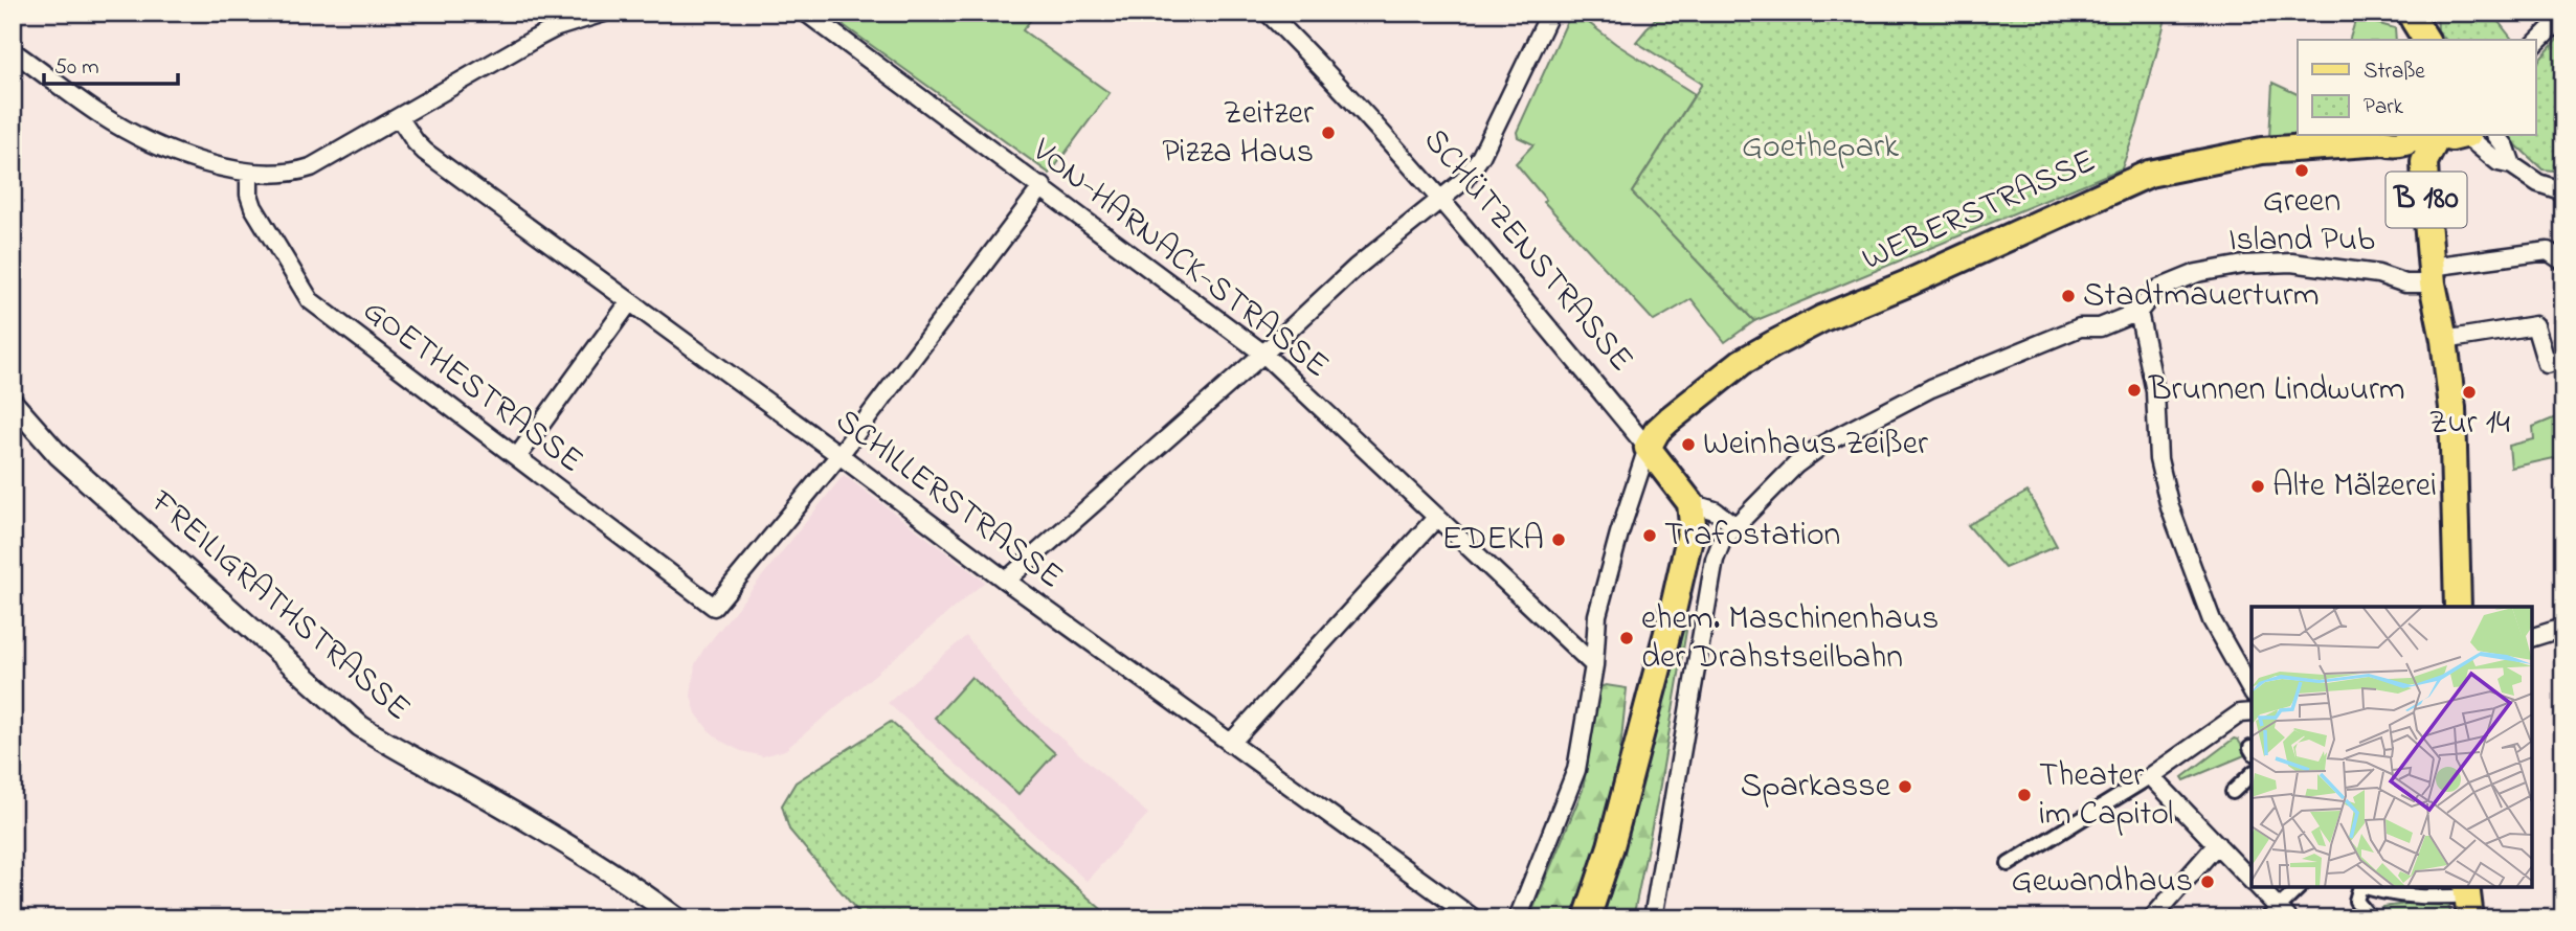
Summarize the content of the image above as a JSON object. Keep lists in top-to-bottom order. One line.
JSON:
{"streets":{"main road":["B 180","WEBERSTRASSE","SCHÜTZENSTRASSE"],"street":["VON-HARNACK-STRASSE","GOETHESTRASSE","SCHILLERSTRASSE","FREILIGRATHSTRASSE"]},"crossings":[["WEBERSTRASSE","SCHÜTZENSTRASSE"],["GOETHESTRASSE","SCHILLERSTRASSE"]],"parks":["Goethepark"],"places":["Zeitzer Pizza Haus","Green Island Pub","Stadtmauerturm","Brunnen Lindwurm","Zur 14","Weinhaus Zeißer","Alte Mälzerei","Trafostation","EDEKA","ehem. Maschinenhaus der Drahstseilbahn","Sparkasse","Theater im Capitol","Gewandhaus"],"legend":["Straße","Park"],"scale_bar":"50 m"}
